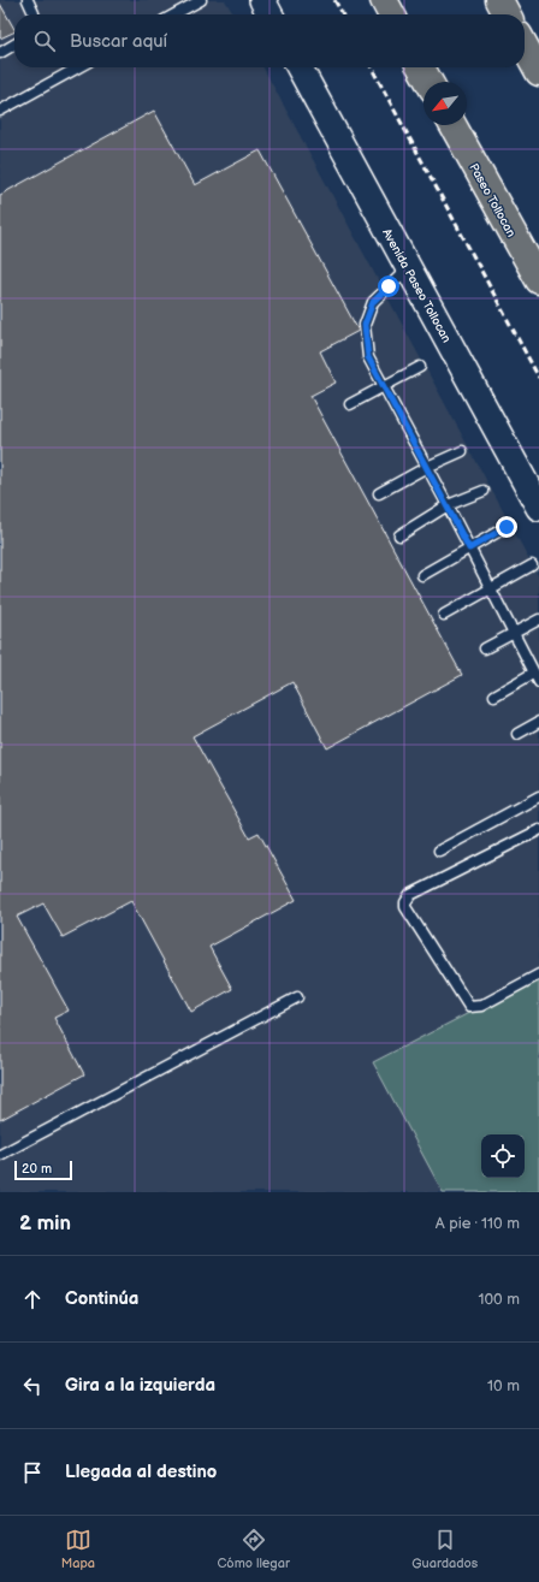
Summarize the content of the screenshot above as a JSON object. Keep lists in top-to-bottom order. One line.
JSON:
{"streets":{"highway":["Paseo Tollocan"],"main road":["Avenida Paseo Tollocan"]},"scale_bar":"20 m","north":"bottom left","page":{"search":"Buscar aquí","scale":"20 m","heading":["2 min","A pie · 110 m"],"list":[["Continúa","100 m"],["Gira a la izquierda","10 m"],"Llegada al destino"],"nav":["Mapa","Cómo llegar","Guardados"]}}
